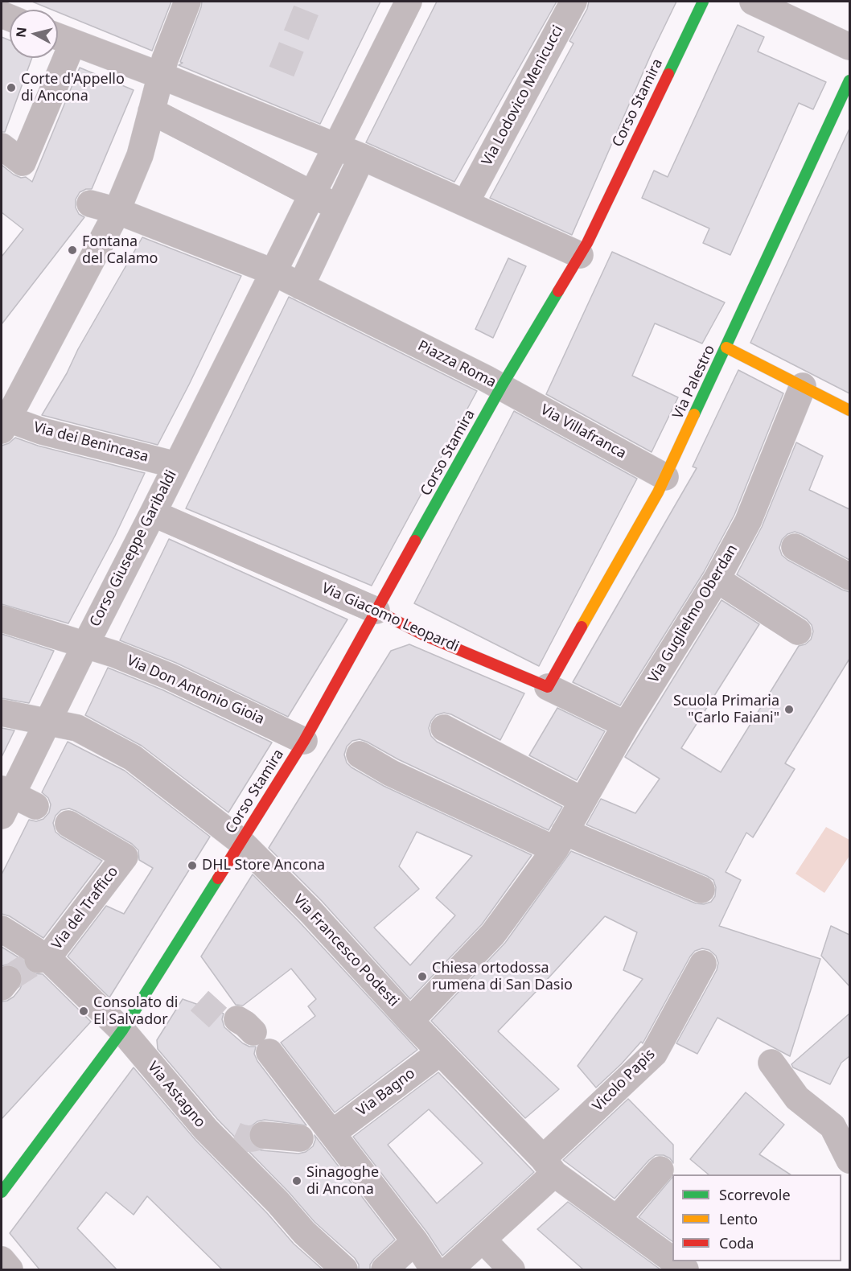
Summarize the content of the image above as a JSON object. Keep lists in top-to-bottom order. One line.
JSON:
{"streets":{"street":["Via Lodovico Menicucci","Corso Stamira","Piazza Roma","Via Palestro","Via Villafranca","Via dei Benincasa","Corso Giuseppe Garibaldi","Via Guglielmo Oberdan","Via Giacomo Leopardi","Via Don Antonio Gioia","Via del Traffico","Via Francesco Podesti","Vicolo Papis","Via Bagno","Via Astagno"]},"crossings":[["Corso Stamira","Piazza Roma"],["Corso Stamira","Via Villafranca"],["Corso Stamira","Via Giacomo Leopardi"],["Corso Stamira","Via Don Antonio Gioia"],["Corso Stamira","Via Francesco Podesti"],["Corso Stamira","Via Astagno"],["Piazza Roma","Via Villafranca"],["Piazza Roma","Corso Giuseppe Garibaldi"],["Via Palestro","Via Villafranca"],["Via Palestro","Via Giacomo Leopardi"],["Via dei Benincasa","Corso Giuseppe Garibaldi"],["Corso Giuseppe Garibaldi","Via Giacomo Leopardi"],["Corso Giuseppe Garibaldi","Via Don Antonio Gioia"],["Corso Giuseppe Garibaldi","Via Francesco Podesti"],["Via Guglielmo Oberdan","Via Giacomo Leopardi"],["Via Guglielmo Oberdan","Via Francesco Podesti"],["Via del Traffico","Via Astagno"],["Via Francesco Podesti","Vicolo Papis"],["Via Francesco Podesti","Via Bagno"]],"places":["Corte d'Appello di Ancona","Fontana del Calamo","Scuola Primaria \"Carlo Faiani\"","DHL Store Ancona","Chiesa ortodossa rumena di San Dasio","Consolato di El Salvador","Sinagoghe di Ancona"],"legend":["Scorrevole","Lento","Coda"],"north":"left"}
